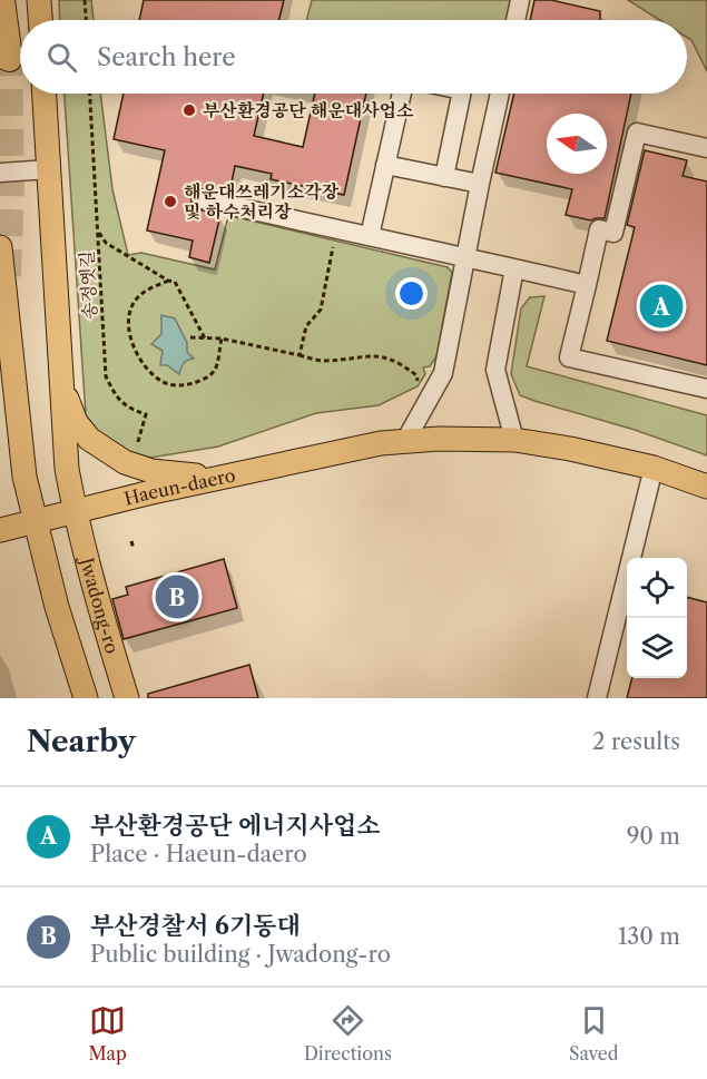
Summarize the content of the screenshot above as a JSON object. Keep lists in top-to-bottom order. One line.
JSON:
{"streets":{"main road":["Haeun-daero","Jwadong-ro"],"path":["송정옛길"]},"crossings":[["Haeun-daero","Jwadong-ro"]],"places":["부산환경공단 해운대사업소","해운대쓰레기소각장 및 하수처리장"],"north":"left","page":{"search":"Search here","pins":["A","B"],"heading":["Nearby","2 results"],"list":[{"mark":"A","name":"부산환경공단 에너지사업소","note":"Place · Haeun-daero","value":"90 m"},{"mark":"B","name":"부산경찰서 6기동대","note":"Public building · Jwadong-ro","value":"130 m"}],"nav":["Map","Directions","Saved"]}}
